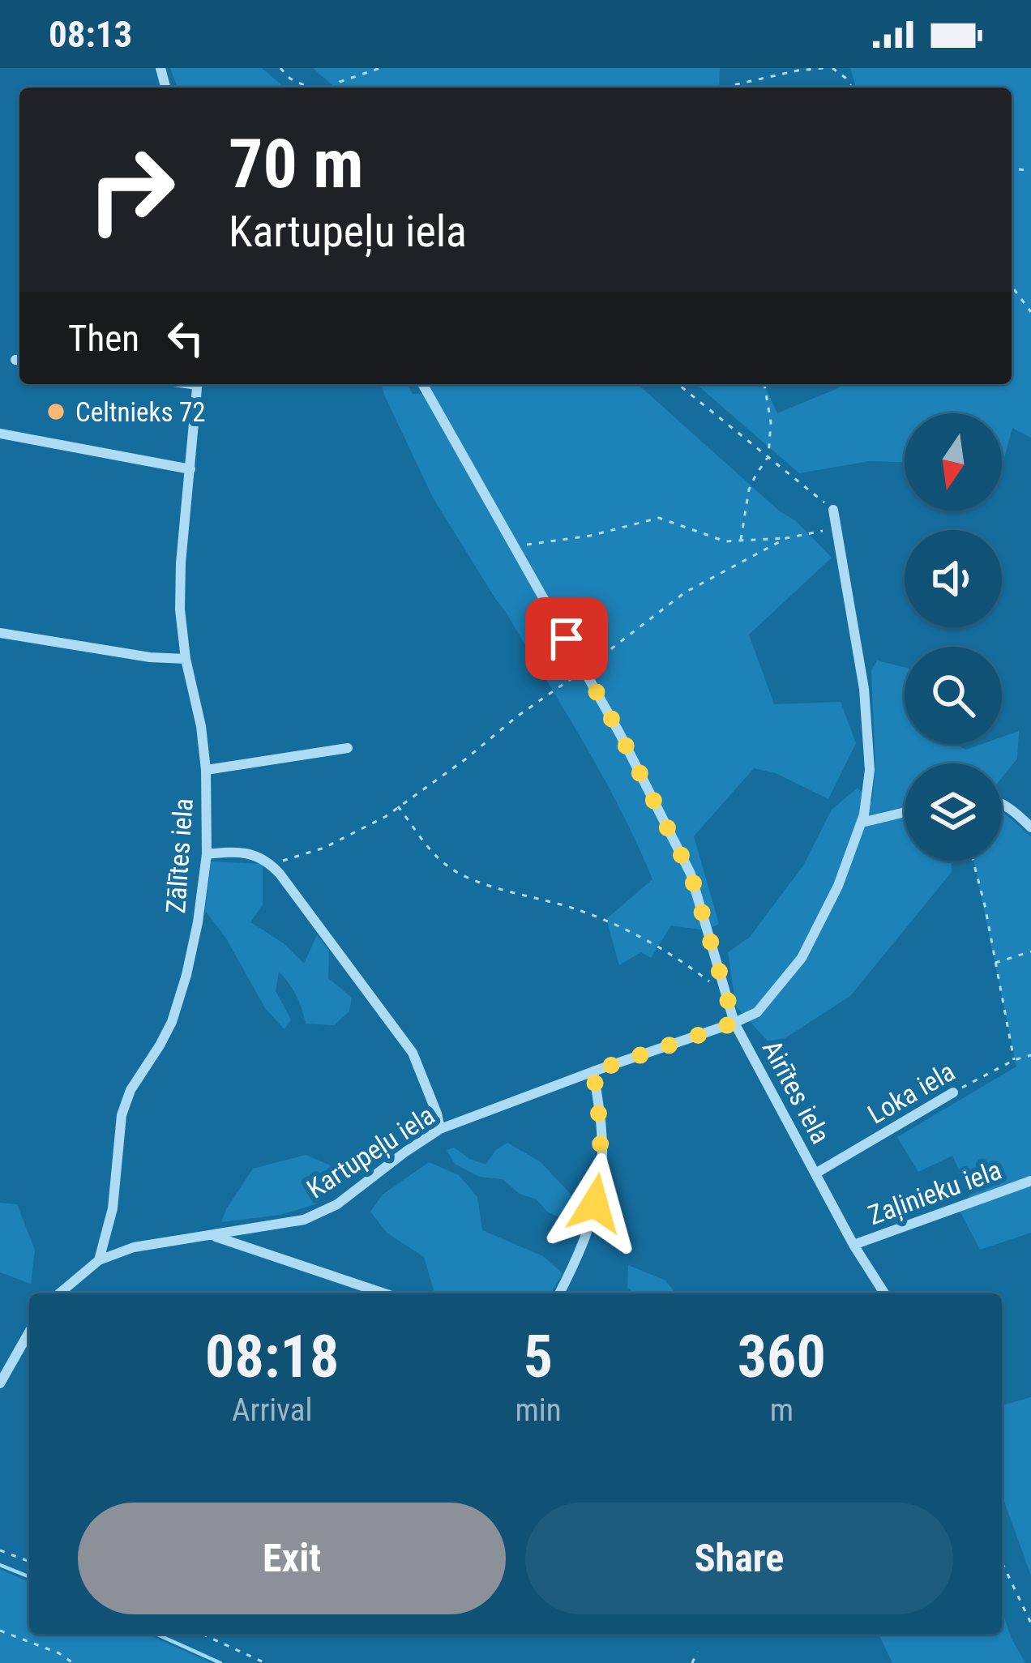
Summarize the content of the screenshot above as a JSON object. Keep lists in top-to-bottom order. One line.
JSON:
{"streets":{"street":["Zālītes iela","Airītes iela","Loka iela","Kartupeļu iela","Zaļinieku iela"]},"crossings":[["Zālītes iela","Kartupeļu iela"],["Airītes iela","Loka iela"],["Airītes iela","Kartupeļu iela"],["Airītes iela","Zaļinieku iela"]],"places":["Celtnieks 72"],"north":"bottom","page":{"status":"08:13","turn":["70 m","Kartupeļu iela"],"then":"Then","eta":["08:18","Arrival","5","min","360","m"],"buttons":["Exit","Share"]}}
